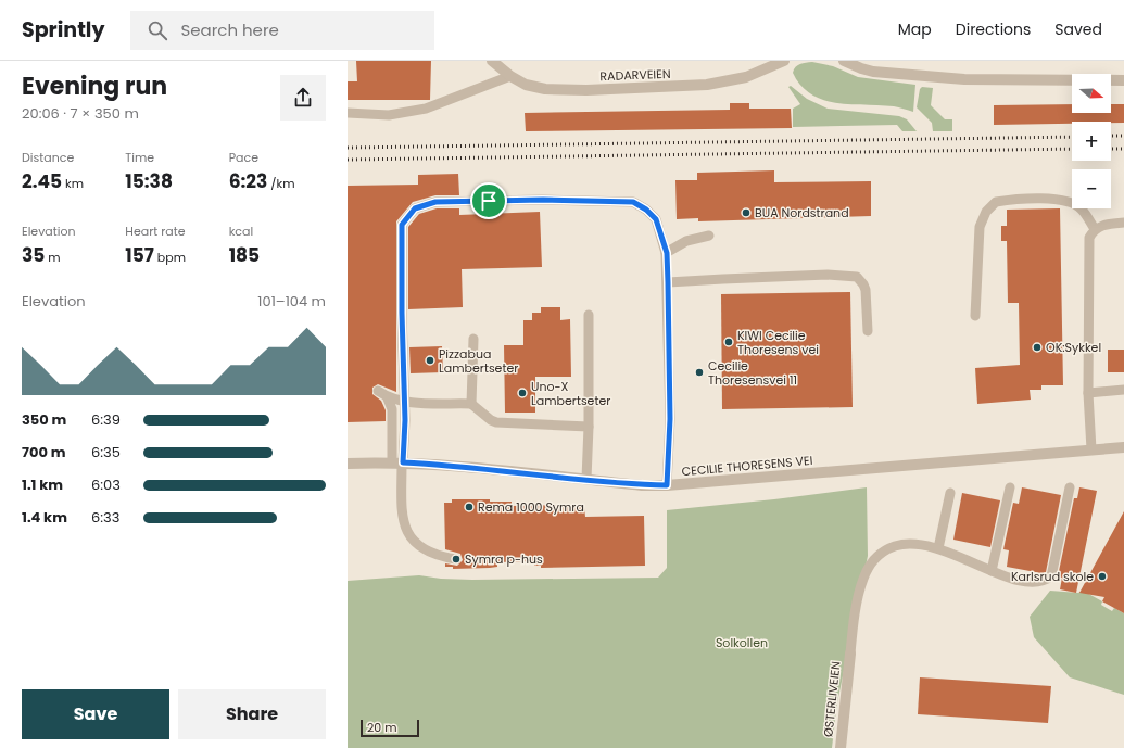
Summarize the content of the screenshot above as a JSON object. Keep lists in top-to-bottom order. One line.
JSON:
{"streets":{"street":["RADARVEIEN","CECILIE THORESENS VEI","ØSTERLIVEIEN"]},"parks":["Solkollen"],"places":["BUA Nordstrand","KIWI Cecilie Thoresens vei","OK:Sykkel","Pizzabua Lambertseter","Cecilie Thoresensvei 11","Uno-X Lambertseter","Rema 1000 Symra","Symra p-hus","Karlsrud skole"],"scale_bar":"20 m","north":"right","page":{"header":"Sprintly","search":"Search here","nav":["Map","Directions","Saved"],"heading":["Evening run","20:06 · 7 × 350 m"],"map_buttons":["+","−"],"stats":[["Distance","2.45 km"],["Time","15:38"],["Pace","6:23 /km"],["Elevation","35 m"],["Heart rate","157 bpm"],["kcal","185"]],"chart":["Elevation","101–104 m"],"list":[{"name":"350 m","note":"6:39"},{"name":"700 m","note":"6:35"},{"name":"1.1 km","note":"6:03"},{"name":"1.4 km","note":"6:33"}],"buttons":["Save","Share"],"scale":"20 m"}}
